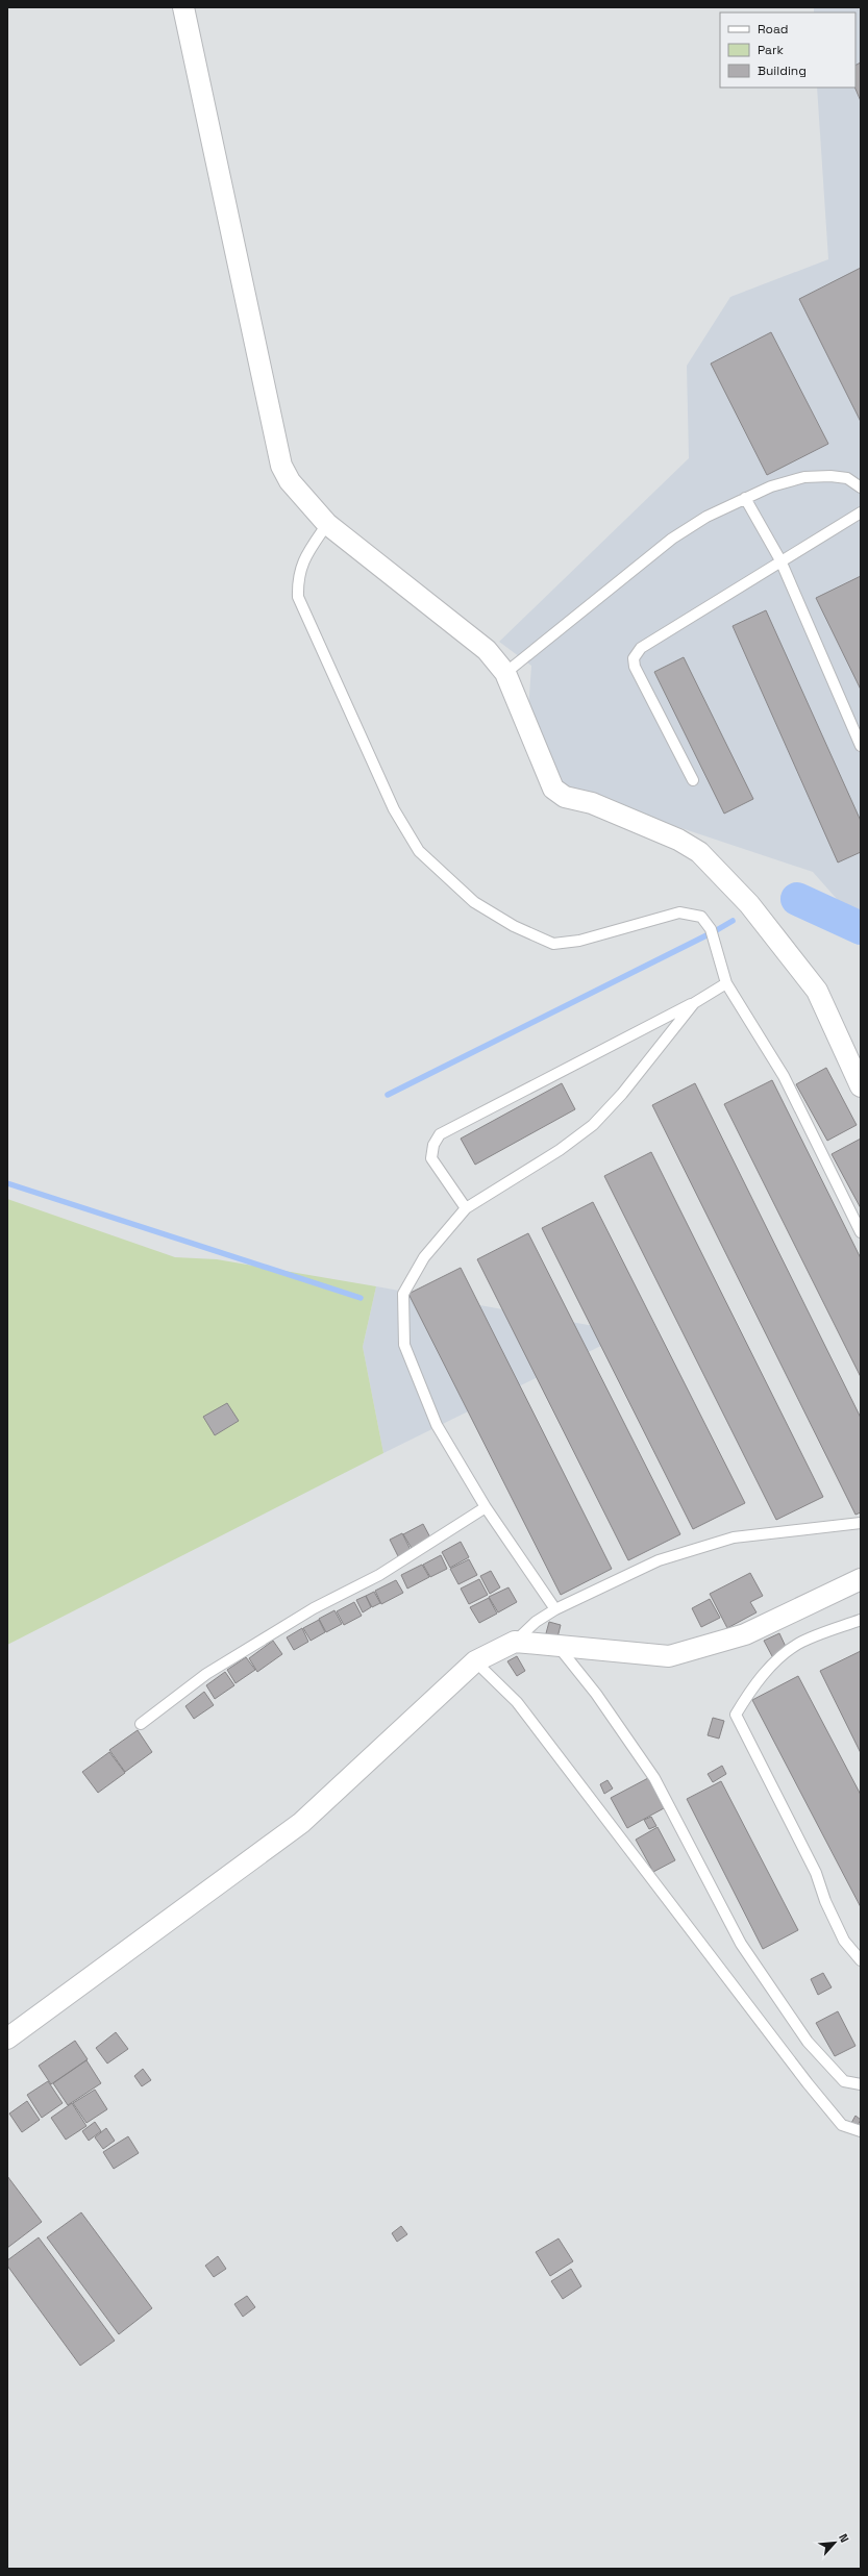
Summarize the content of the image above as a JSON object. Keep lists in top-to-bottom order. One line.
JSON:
{"legend":["Road","Park","Building"],"north":"top right"}
